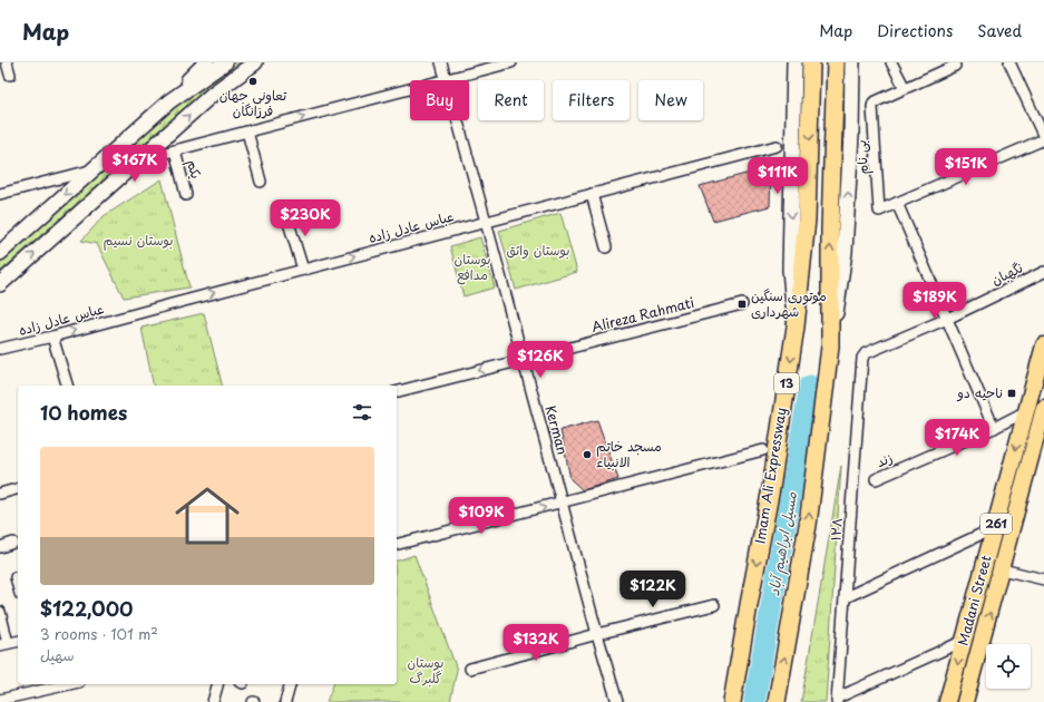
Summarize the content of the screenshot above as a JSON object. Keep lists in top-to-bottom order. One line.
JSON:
{"streets":{"highway":["13","Imam Ali Expressway"],"main road":["261","Madani Street"],"street":["بی نام","یکم","عباس عادل زاده","نگهبان","Alireza Rahmati","Kerman","زند","۱۲۸"]},"crossings":[["عباس عادل زاده","Kerman"],["نگهبان","۱۲۸"],["Alireza Rahmati","Kerman"],["زند","Madani Street"]],"one_way":["عباس عادل زاده","Alireza Rahmati"],"water":["مسیل ابراهیم آباد"],"parks":["بوستان نسیم","بوستان واثق","بوستان مدافع","بوستان گلبرگ"],"places":{"other":["تعاونی جهان فرزانگان","مسجد خاتم الانبیاء"],"transit":["موتوری سنگین شهرداری","ناحیه دو"]},"page":{"header":"Map","nav":["Map","Directions","Saved"],"chip":["Buy","Rent","Filters","New"],"price":["$167K","$151K","$111K","$230K","$189K","$126K","$174K","$109K","$122K","$132K"],"heading":"10 homes","list":[{"name":"$122,000","note":"3 rooms · 101 m² · سهیل"}]}}
